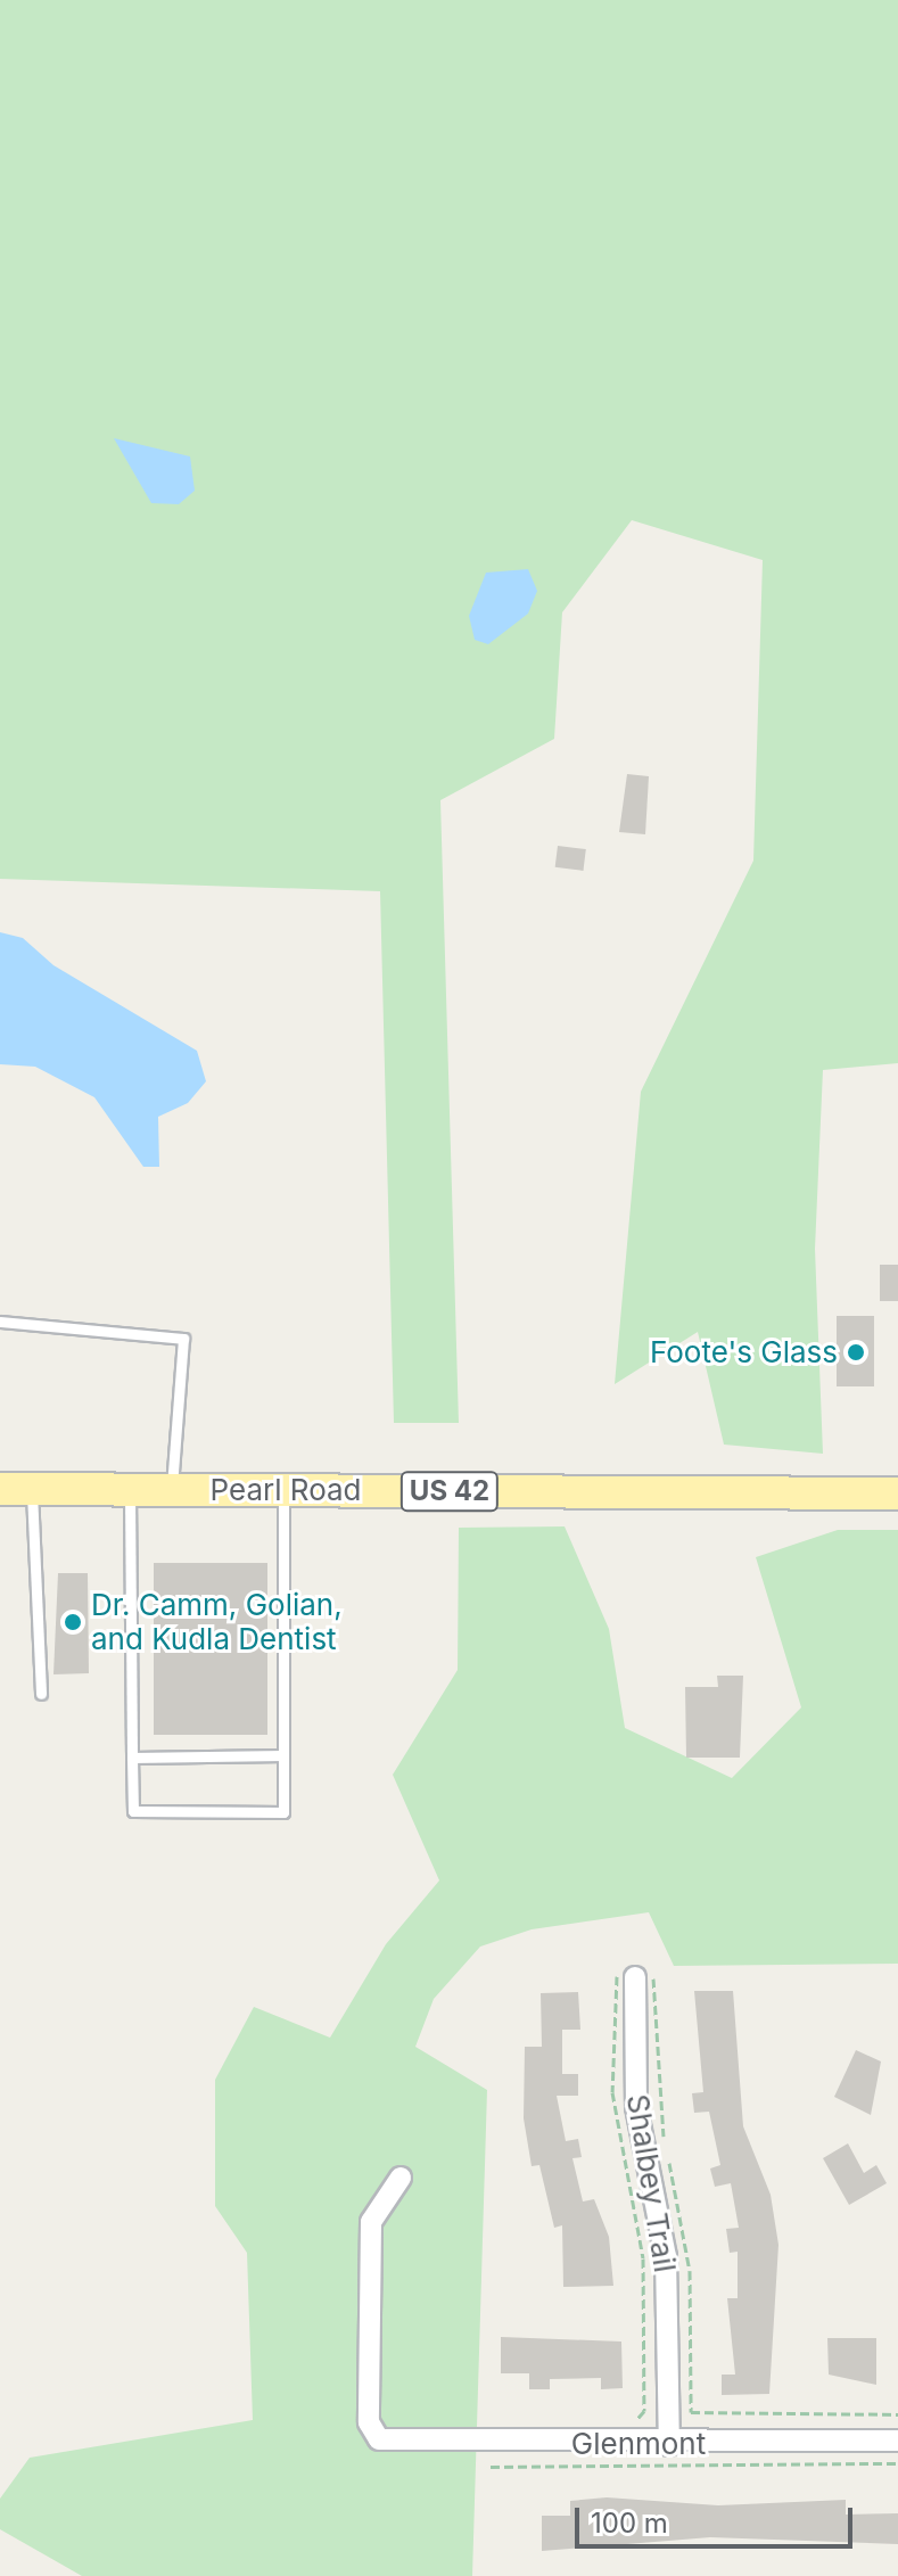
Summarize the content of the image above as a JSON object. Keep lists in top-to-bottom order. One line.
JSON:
{"streets":{"main road":["Pearl Road","US 42"],"street":["Shalbey Trail","Glenmont"]},"crossings":[["Shalbey Trail","Glenmont"]],"places":["Foote's Glass","Dr. Camm, Golian, and Kudla Dentist"],"scale_bar":"100 m"}
